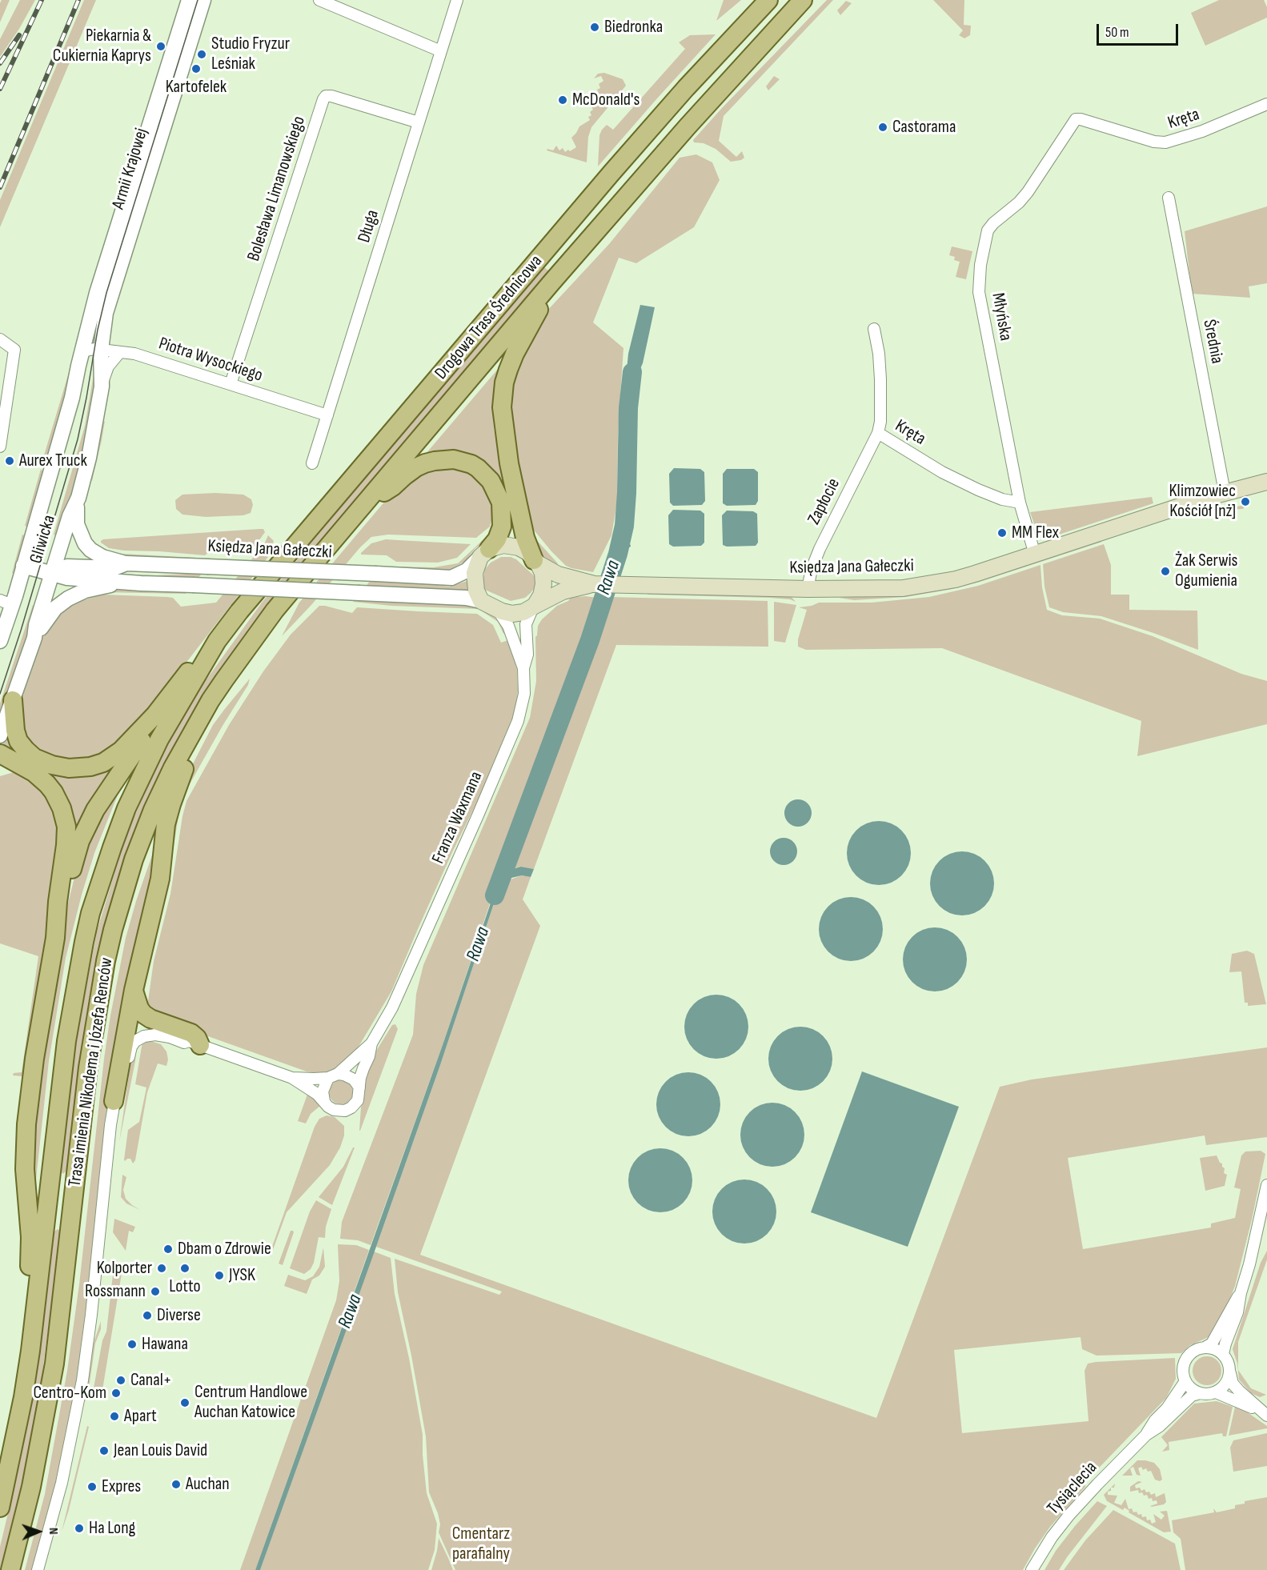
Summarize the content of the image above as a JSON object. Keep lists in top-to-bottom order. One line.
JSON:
{"streets":{"main road":["Drogowa Trasa Średnicowa","Księdza Jana Gałeczki","Trasa imienia Nikodema i Józefa Renców"],"street":["Kręta","Armii Krajowej","Bolesława Limanowskiego","Długa","Młyńska","Średnia","Piotra Wysockiego","Zapłocie","Gliwicka","Franza Waxmana","Tysiąclecia"]},"crossings":[["Kręta","Młyńska"],["Kręta","Zapłocie"],["Armii Krajowej","Piotra Wysockiego"],["Armii Krajowej","Gliwicka"],["Bolesława Limanowskiego","Długa"],["Bolesława Limanowskiego","Piotra Wysockiego"],["Długa","Piotra Wysockiego"],["Młyńska","Księdza Jana Gałeczki"],["Drogowa Trasa Średnicowa","Trasa imienia Nikodema i Józefa Renców"],["Średnia","Księdza Jana Gałeczki"],["Piotra Wysockiego","Gliwicka"],["Zapłocie","Księdza Jana Gałeczki"],["Gliwicka","Księdza Jana Gałeczki"],["Księdza Jana Gałeczki","Franza Waxmana"]],"water":["Rawa"],"parks":["Cmentarz parafialny"],"places":["Biedronka","Piekarnia & Cukiernia Kaprys","Studio Fryzur Leśniak","Kartofelek","McDonald's","Castorama","Aurex Truck","Klimzowiec Kościół [nż]","MM Flex","Żak Serwis Ogumienia","Dbam o Zdrowie","Kolporter","Lotto","JYSK","Rossmann","Diverse","Hawana","Canal+","Centro-Kom","Centrum Handlowe Auchan Katowice","Apart","Jean Louis David","Auchan","Expres","Ha Long"],"scale_bar":"50 m","north":"right"}
